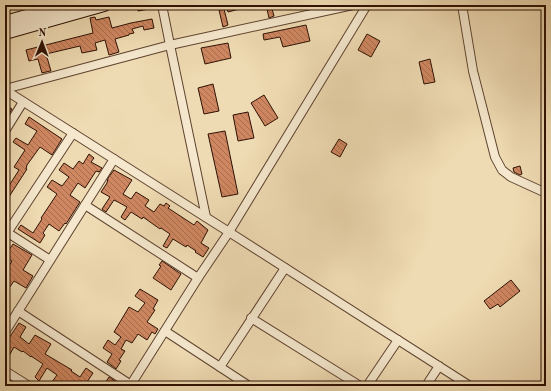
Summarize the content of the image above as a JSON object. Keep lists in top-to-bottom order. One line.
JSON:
{"north":"top"}
